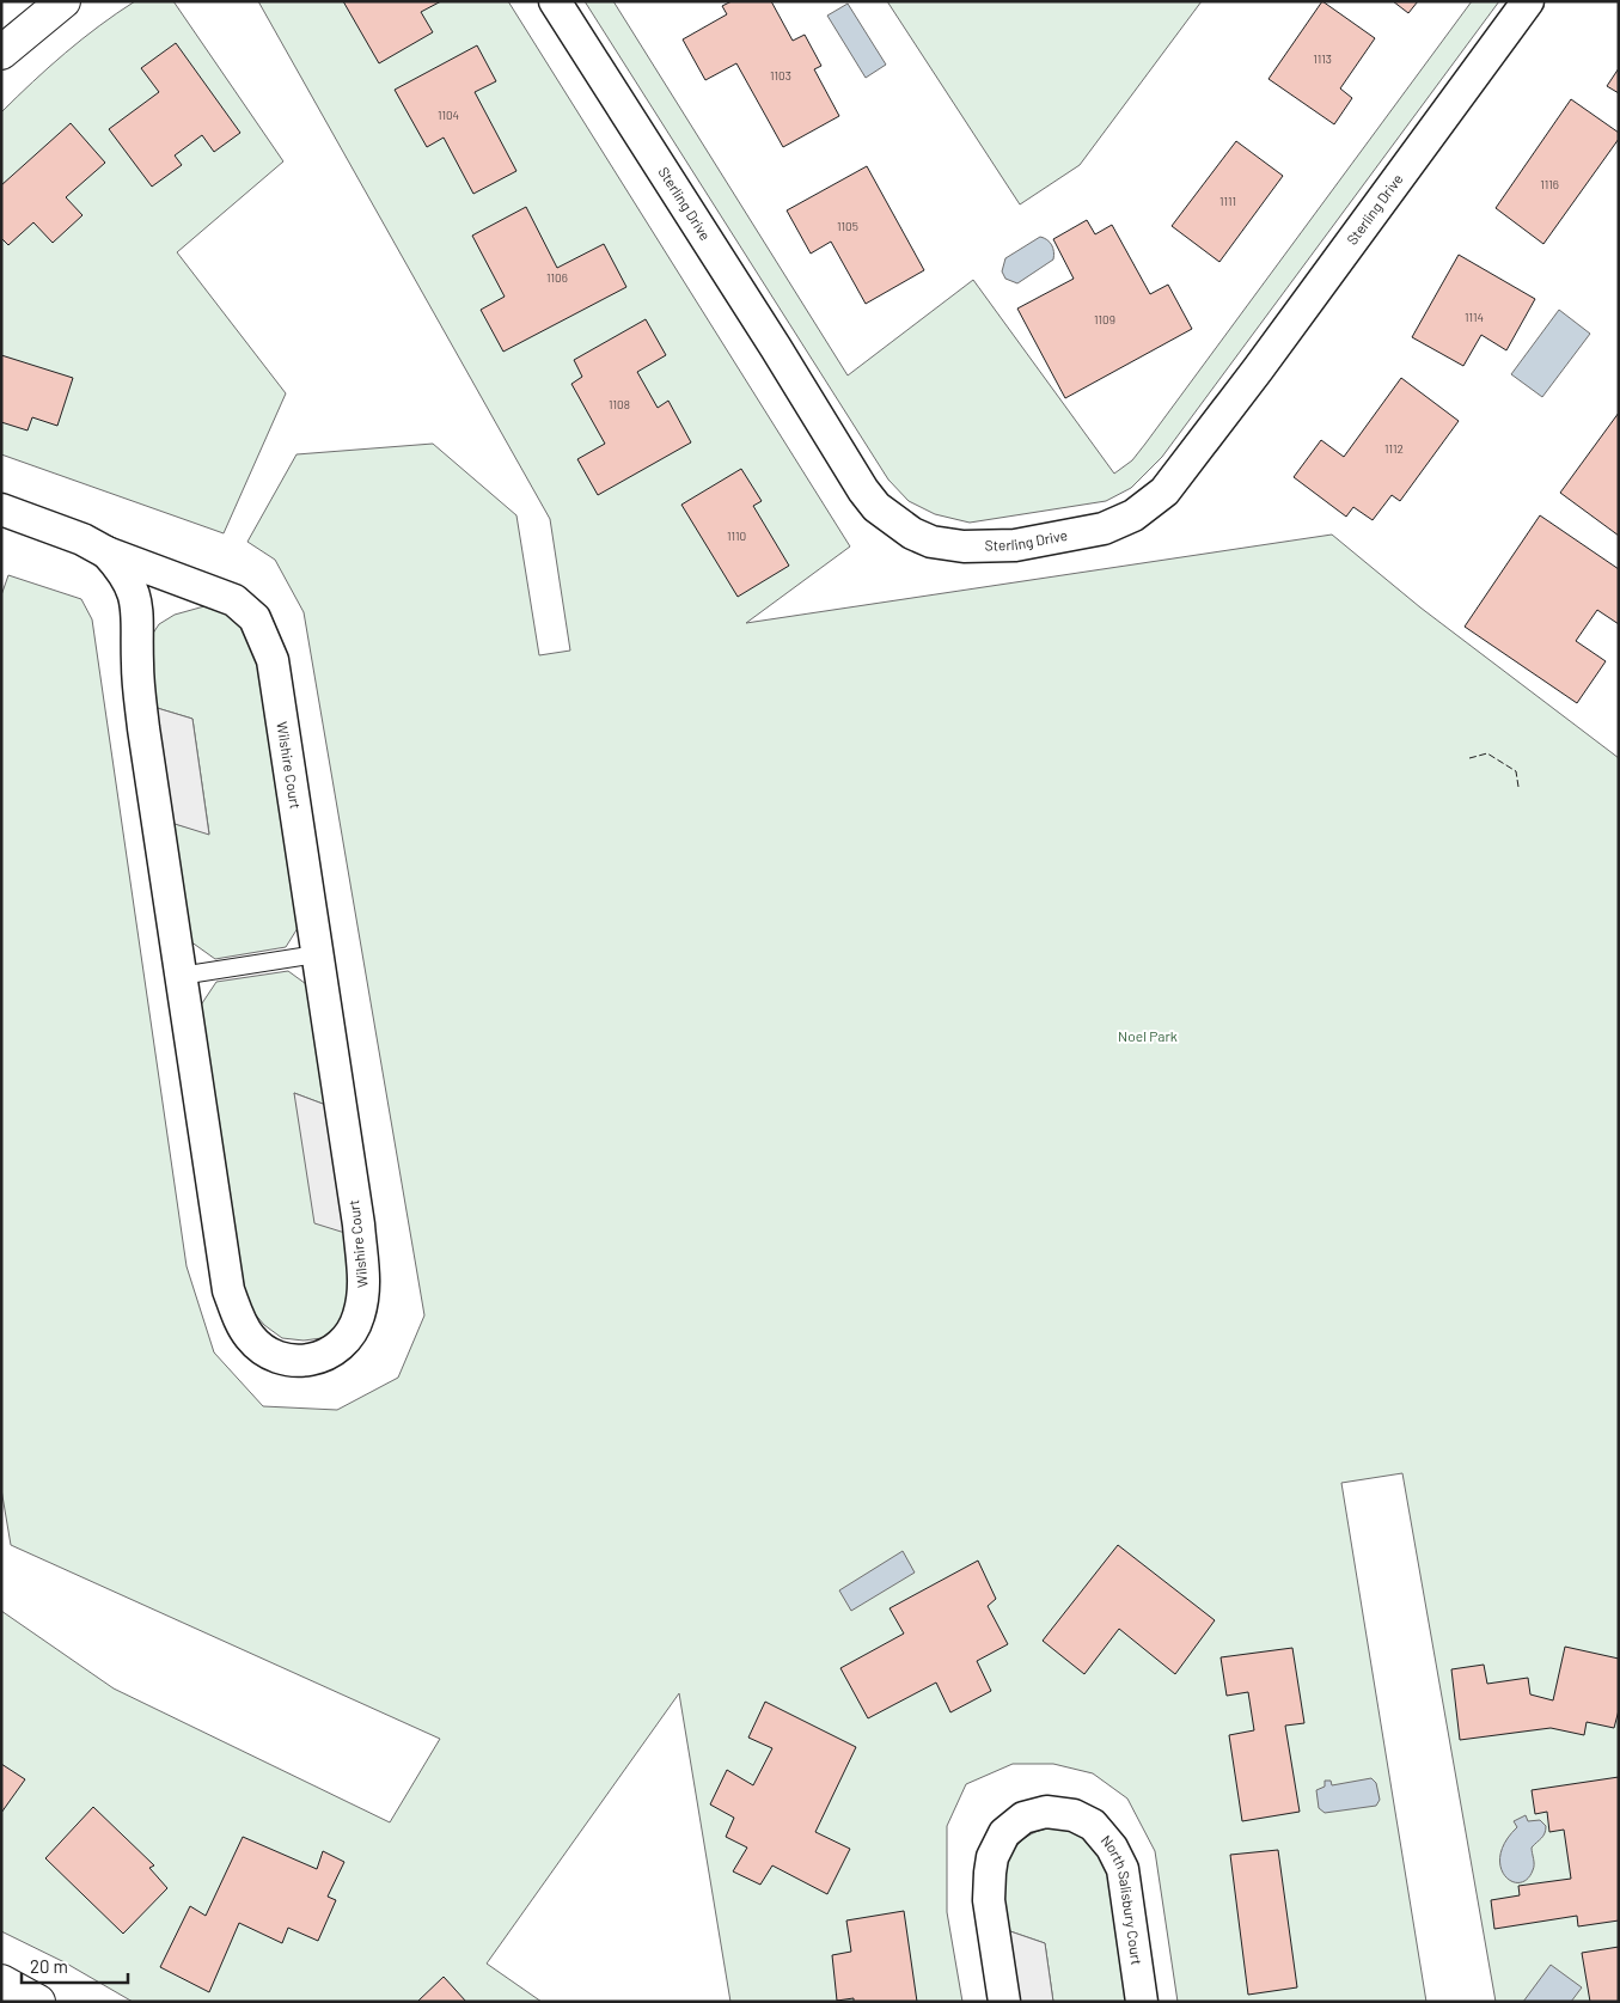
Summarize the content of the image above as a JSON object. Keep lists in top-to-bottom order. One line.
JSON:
{"streets":{"street":["Sterling Drive","Wilshire Court","North Salisbury Court"]},"parks":["Noel Park"],"house_numbers":["1113","1103","1104","1116","1111","1105","1106","1114","1109","1108","1112","1110"],"scale_bar":"20 m"}
